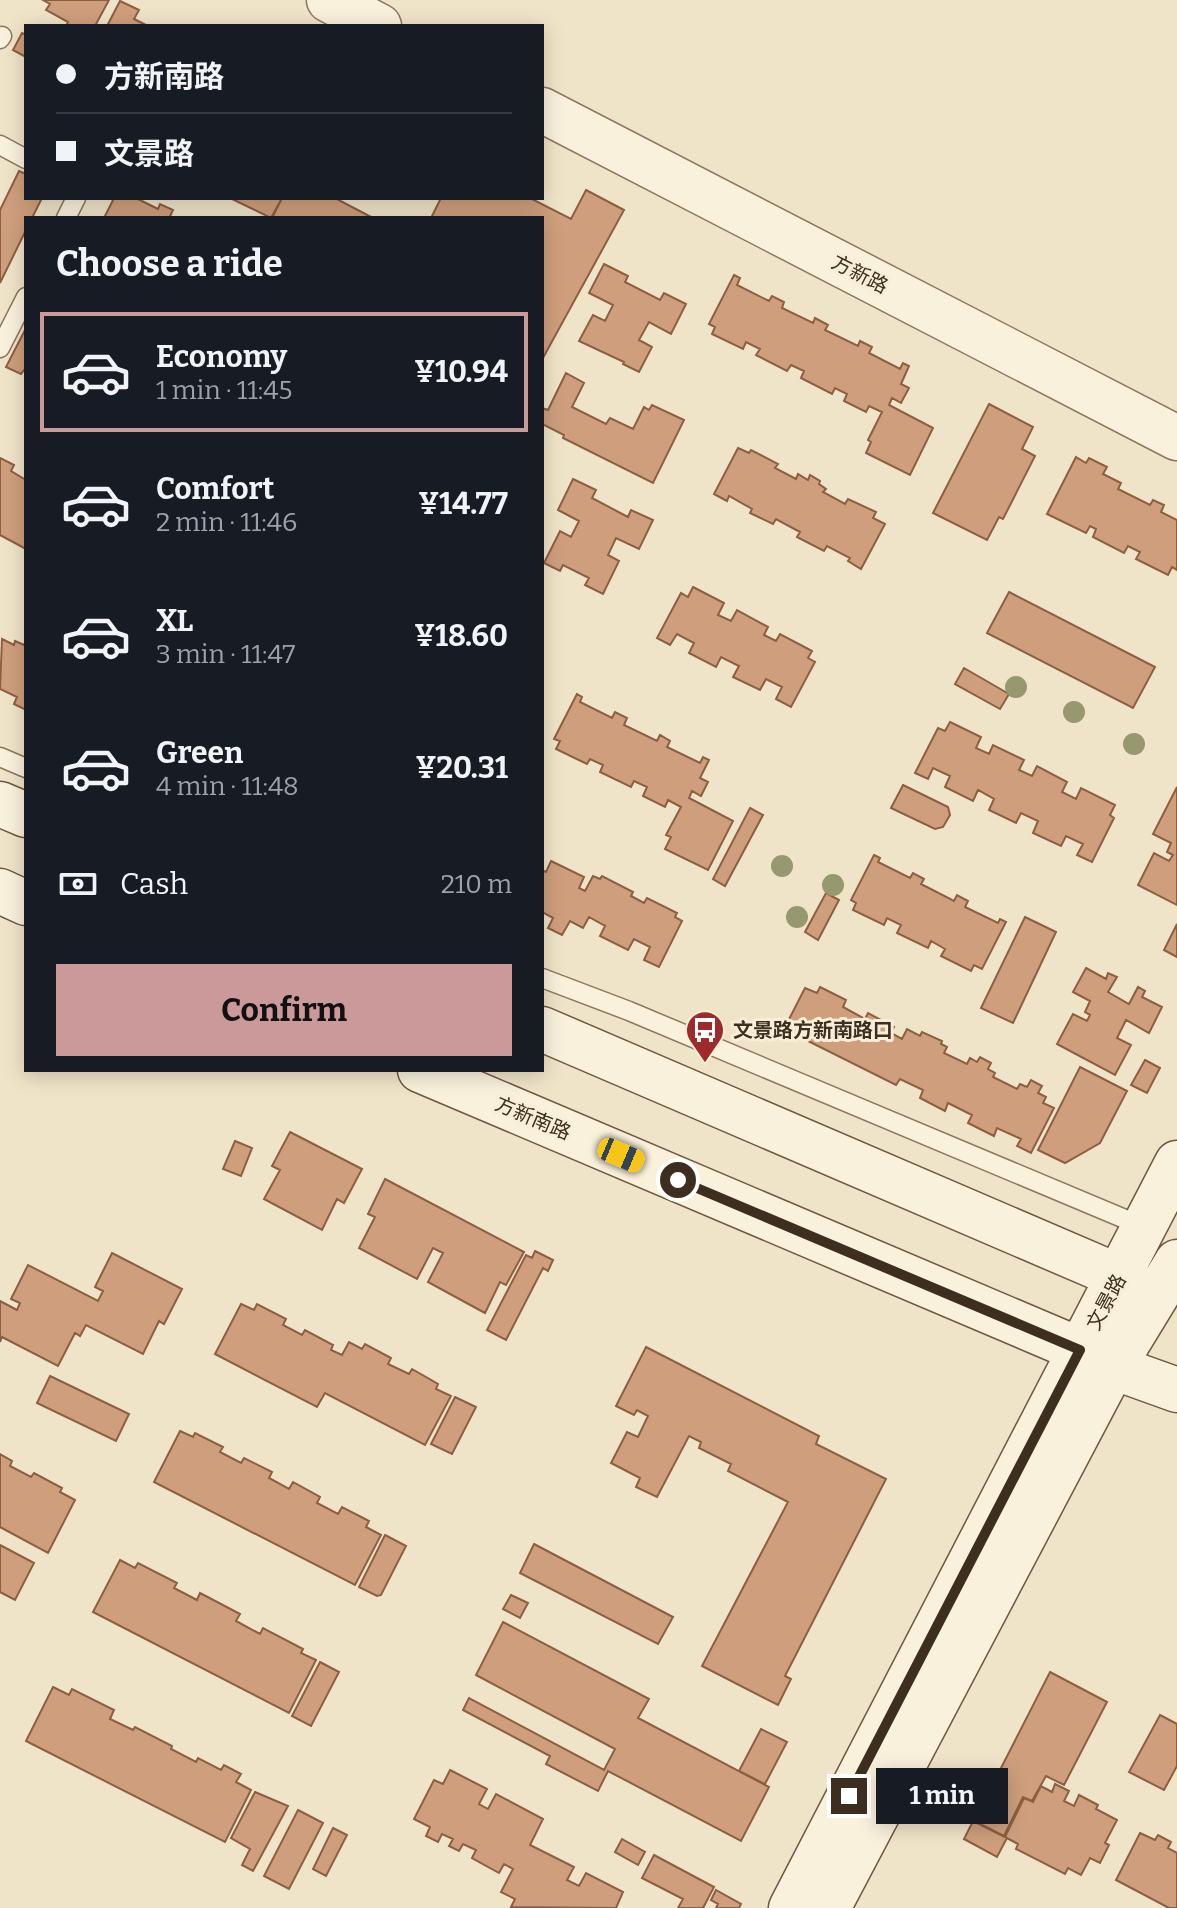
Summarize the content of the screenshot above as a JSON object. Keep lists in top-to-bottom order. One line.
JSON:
{"streets":{"main road":["方新路","方新南路","文景路"]},"crossings":[["方新南路","文景路"]],"places":{"bus stop":["文景路方新南路口"]},"page":{"banner":["方新南路","文景路"],"heading":"Choose a ride","list":[{"name":"Economy","note":"1 min · 11:45","value":"¥10.94"},{"name":"Comfort","note":"2 min · 11:46","value":"¥14.77"},{"name":"XL","note":"3 min · 11:47","value":"¥18.60"},{"name":"Green","note":"4 min · 11:48","value":"¥20.31"}],"pay":["Cash","210 m"],"buttons":"Confirm","bubble":"1 min"}}
